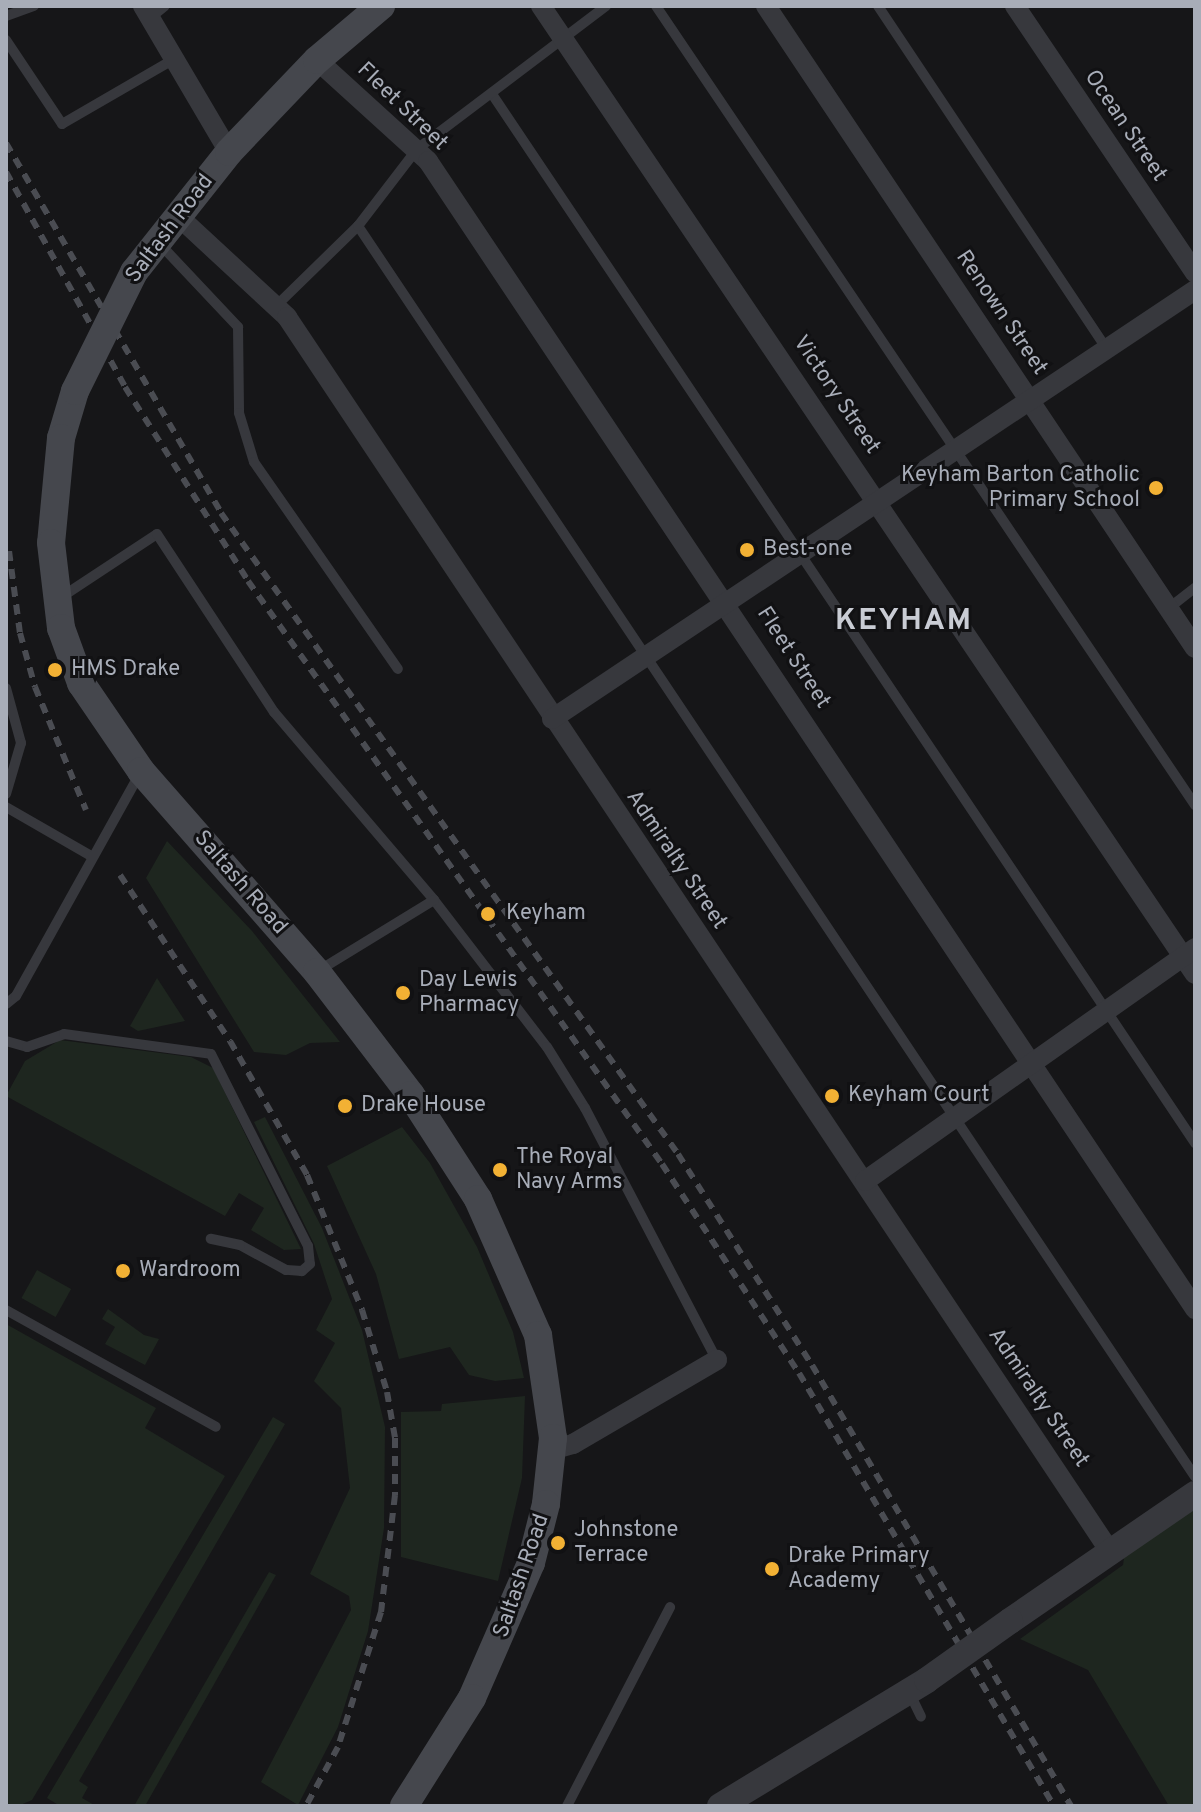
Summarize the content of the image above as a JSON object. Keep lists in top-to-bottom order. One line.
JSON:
{"streets":{"main road":["Saltash Road"],"street":["Fleet Street","Ocean Street","Renown Street","Victory Street","Admiralty Street"]},"crossings":[["Fleet Street","Saltash Road"],["Saltash Road","Admiralty Street"]],"districts":["KEYHAM"],"places":["Keyham Barton Catholic Primary School","Best-one","HMS Drake","Keyham","Day Lewis Pharmacy","Keyham Court","Drake House","The Royal Navy Arms","Wardroom","Johnstone Terrace","Drake Primary Academy"]}
